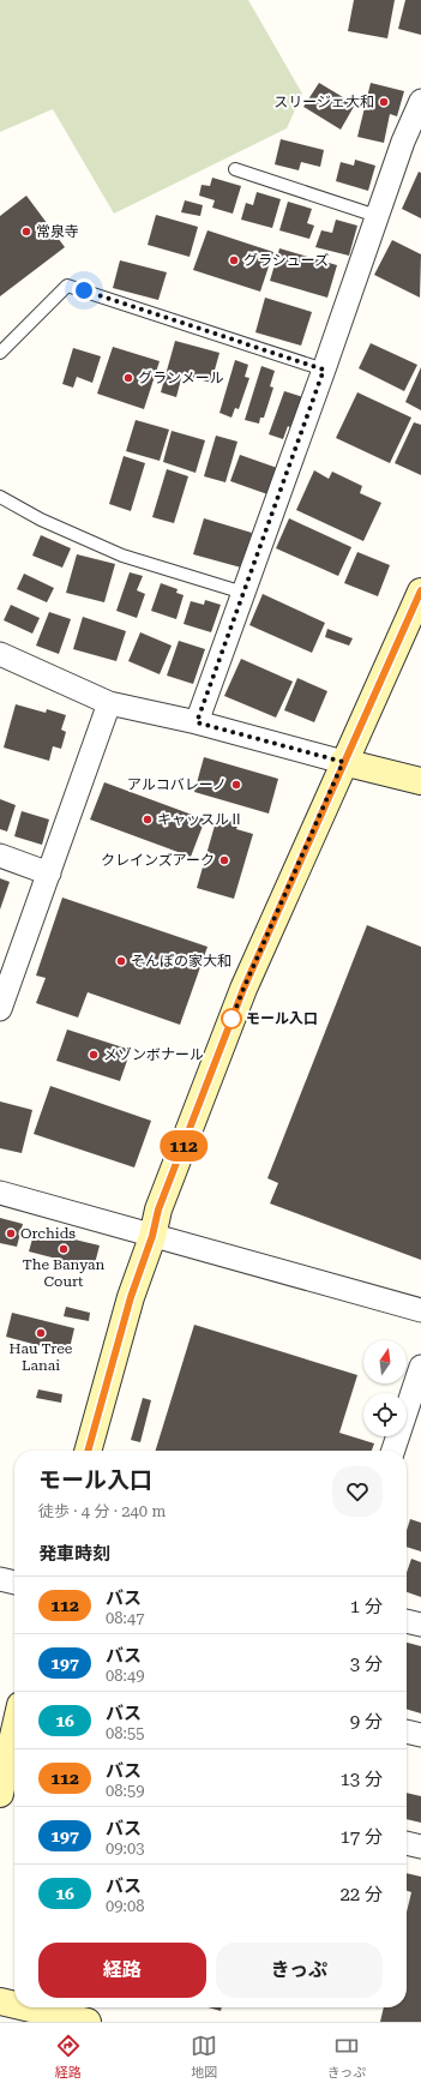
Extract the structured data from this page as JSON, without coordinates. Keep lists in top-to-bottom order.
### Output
{
  "places": [
    "スリージェ大和",
    "常泉寺",
    "グラシューズ",
    "グランメール",
    "アルコバレーノ",
    "キャッスルⅡ",
    "クレインズアーク",
    "そんぽの家大和",
    "モール入口",
    "メゾンボナール",
    "Orchids",
    "The Banyan Court",
    "Hau Tree Lanai"
  ],
  "lines": ["bus line 112"],
  "north": "top",
  "page": {
    "on_map": "112",
    "heading": [
      ["モール入口", "徒歩 · 4 分 · 240 m"],
      "発車時刻"
    ],
    "list": [
      {
        "mark": "112",
        "name": "バス",
        "note": "08:47",
        "value": "1 分"
      },
      {
        "mark": "197",
        "name": "バス",
        "note": "08:49",
        "value": "3 分"
      },
      {
        "mark": "16",
        "name": "バス",
        "note": "08:55",
        "value": "9 分"
      },
      {
        "mark": "112",
        "name": "バス",
        "note": "08:59",
        "value": "13 分"
      },
      {
        "mark": "197",
        "name": "バス",
        "note": "09:03",
        "value": "17 分"
      },
      {
        "mark": "16",
        "name": "バス",
        "note": "09:08",
        "value": "22 分"
      }
    ],
    "buttons": ["経路", "きっぷ"],
    "tabs": ["経路", "地図", "きっぷ"]
  }
}
